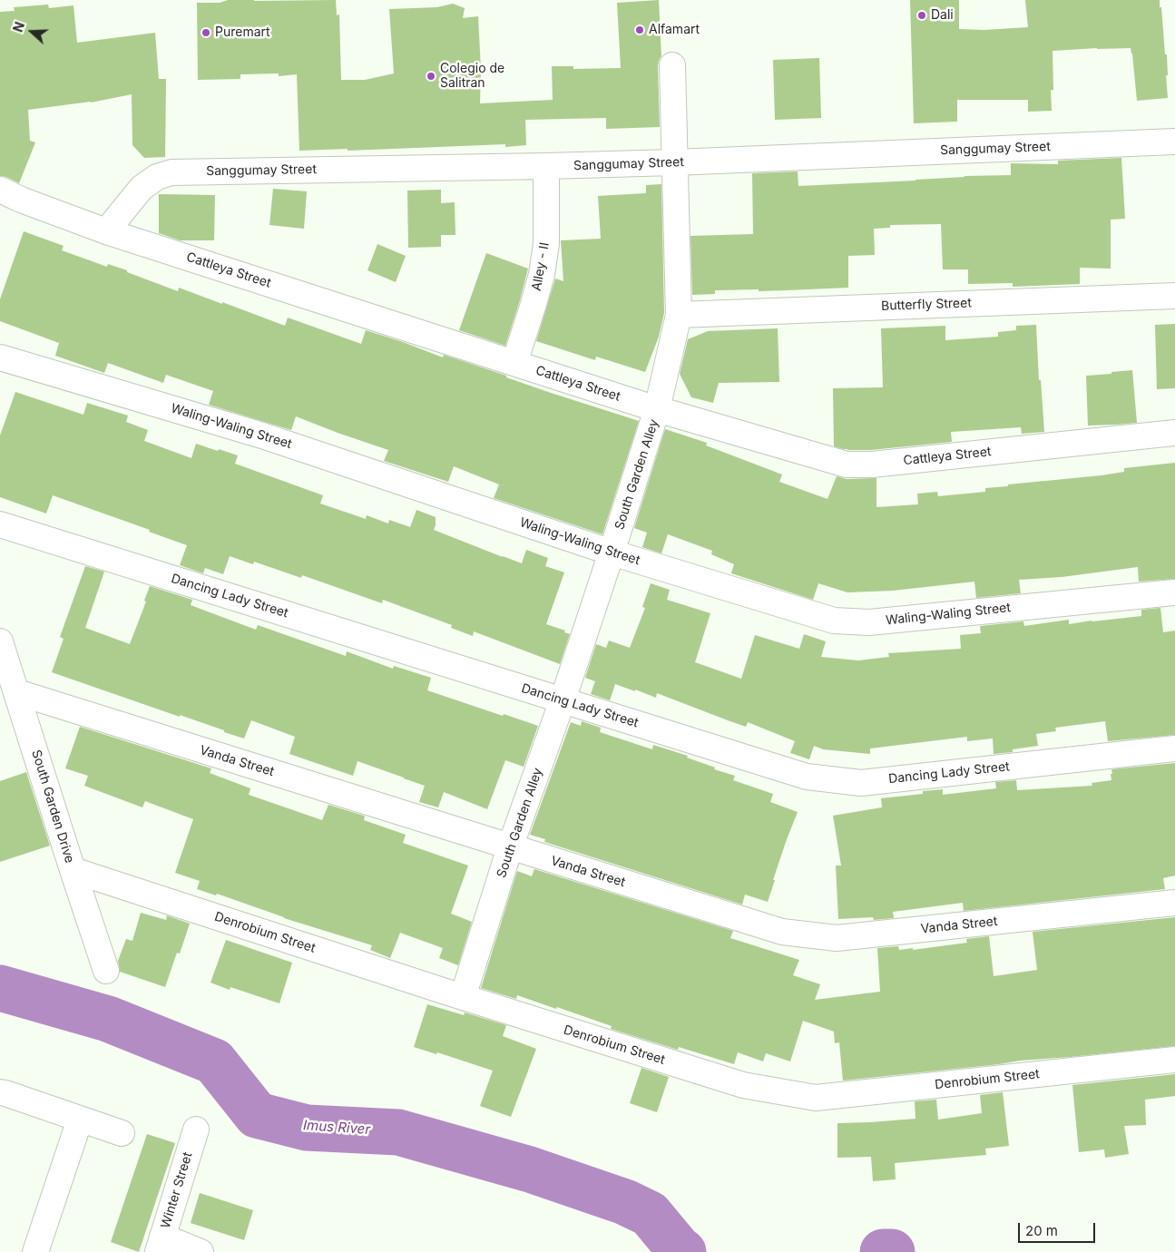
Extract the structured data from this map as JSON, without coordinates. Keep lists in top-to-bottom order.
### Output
{
  "streets": {
    "street": [
      "Sanggumay Street",
      "Alley - II",
      "Cattleya Street",
      "Butterfly Street",
      "Waling-Waling Street",
      "South Garden Alley",
      "Dancing Lady Street",
      "Vanda Street",
      "South Garden Drive",
      "Denrobium Street",
      "Winter Street"
    ]
  },
  "crossings": [
    ["Sanggumay Street", "Alley - II"],
    ["Sanggumay Street", "Cattleya Street"],
    ["Sanggumay Street", "South Garden Alley"],
    ["Alley - II", "Cattleya Street"],
    ["Cattleya Street", "South Garden Alley"],
    ["Butterfly Street", "South Garden Alley"],
    ["Waling-Waling Street", "South Garden Alley"],
    ["South Garden Alley", "Dancing Lady Street"],
    ["South Garden Alley", "Vanda Street"],
    ["South Garden Alley", "Denrobium Street"],
    ["Vanda Street", "South Garden Drive"],
    ["South Garden Drive", "Denrobium Street"]
  ],
  "water": ["Imus River"],
  "places": [
    "Dali",
    "Alfamart",
    "Puremart",
    "Colegio de Salitran"
  ],
  "scale_bar": "20 m",
  "north": "left"
}
